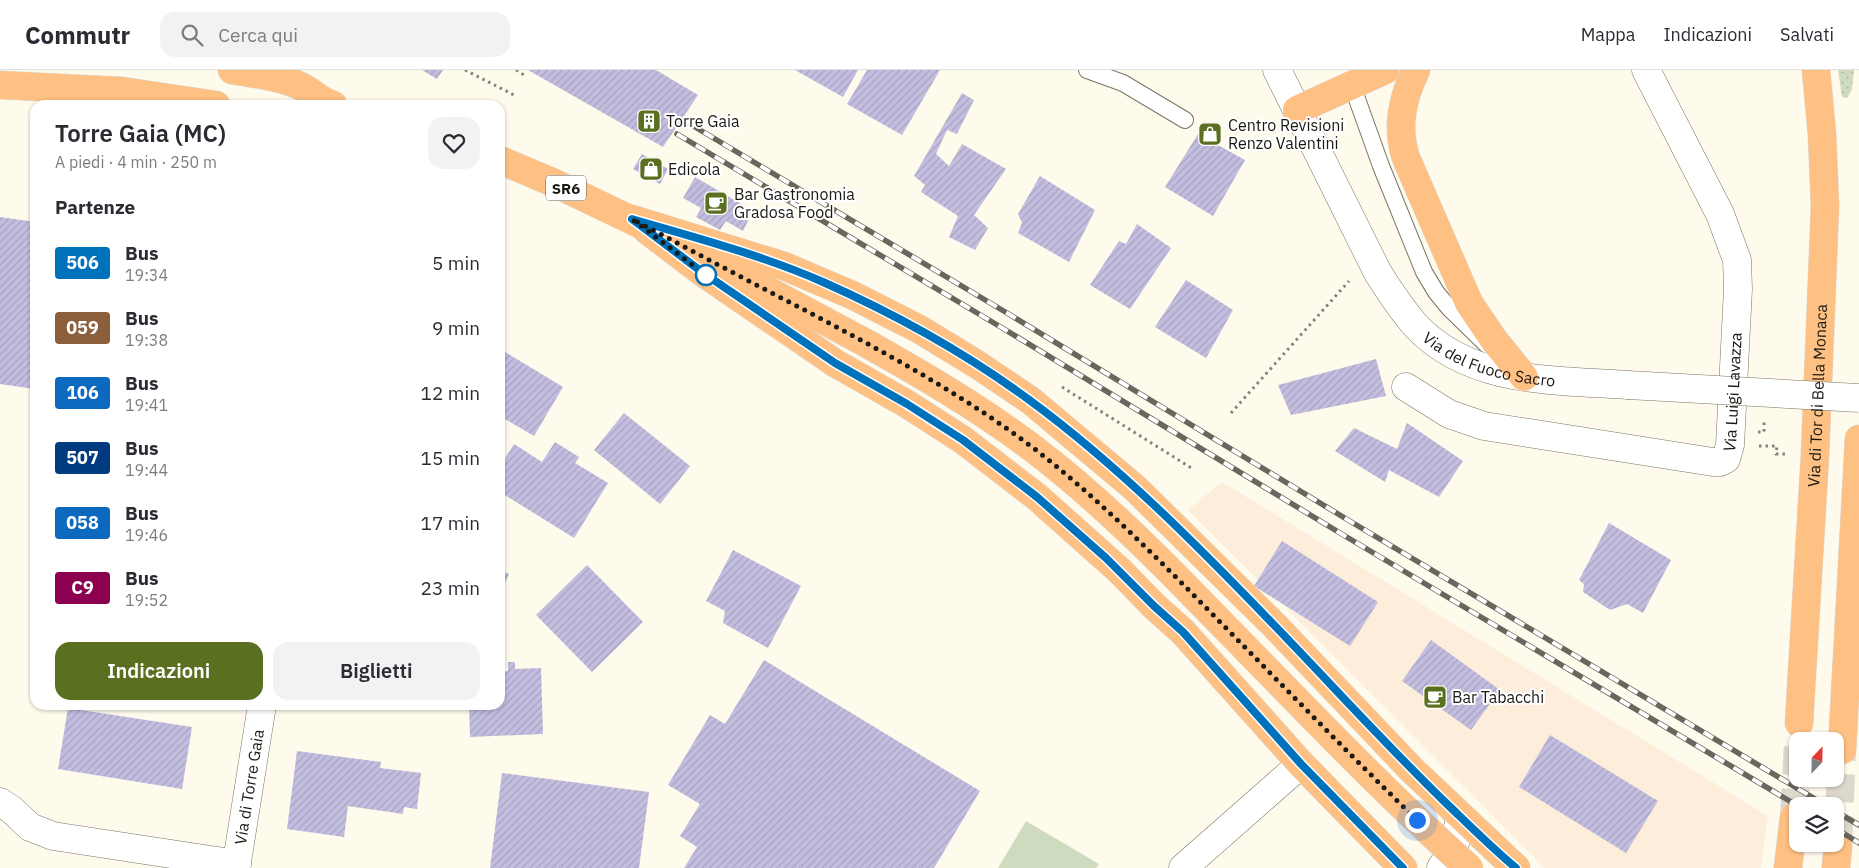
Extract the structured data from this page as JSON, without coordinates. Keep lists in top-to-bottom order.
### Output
{
  "streets": {
    "main road": ["SR6", "Via di Tor di Bella Monaca"],
    "street": ["Via del Fuoco Sacro", "Via Luigi Lavazza", "Via di Torre Gaia"]
  },
  "places": {
    "building": ["Torre Gaia"],
    "shop": ["Centro Revisioni Renzo Valentini", "Edicola"],
    "cafe": ["Bar Gastronomia Gradosa Food", "Bar Tabacchi"]
  },
  "lines": ["bus line 506"],
  "north": "top",
  "page": {
    "header": "Commutr",
    "search": "Cerca qui",
    "nav": ["Mappa", "Indicazioni", "Salvati"],
    "heading": [
      ["Torre Gaia (MC)", "A piedi · 4 min · 250 m"],
      "Partenze"
    ],
    "list": [
      {
        "mark": "506",
        "name": "Bus",
        "note": "19:34",
        "value": "5 min"
      },
      {
        "mark": "059",
        "name": "Bus",
        "note": "19:38",
        "value": "9 min"
      },
      {
        "mark": "106",
        "name": "Bus",
        "note": "19:41",
        "value": "12 min"
      },
      {
        "mark": "507",
        "name": "Bus",
        "note": "19:44",
        "value": "15 min"
      },
      {
        "mark": "058",
        "name": "Bus",
        "note": "19:46",
        "value": "17 min"
      },
      {
        "mark": "C9",
        "name": "Bus",
        "note": "19:52",
        "value": "23 min"
      }
    ],
    "buttons": ["Indicazioni", "Biglietti"]
  }
}
